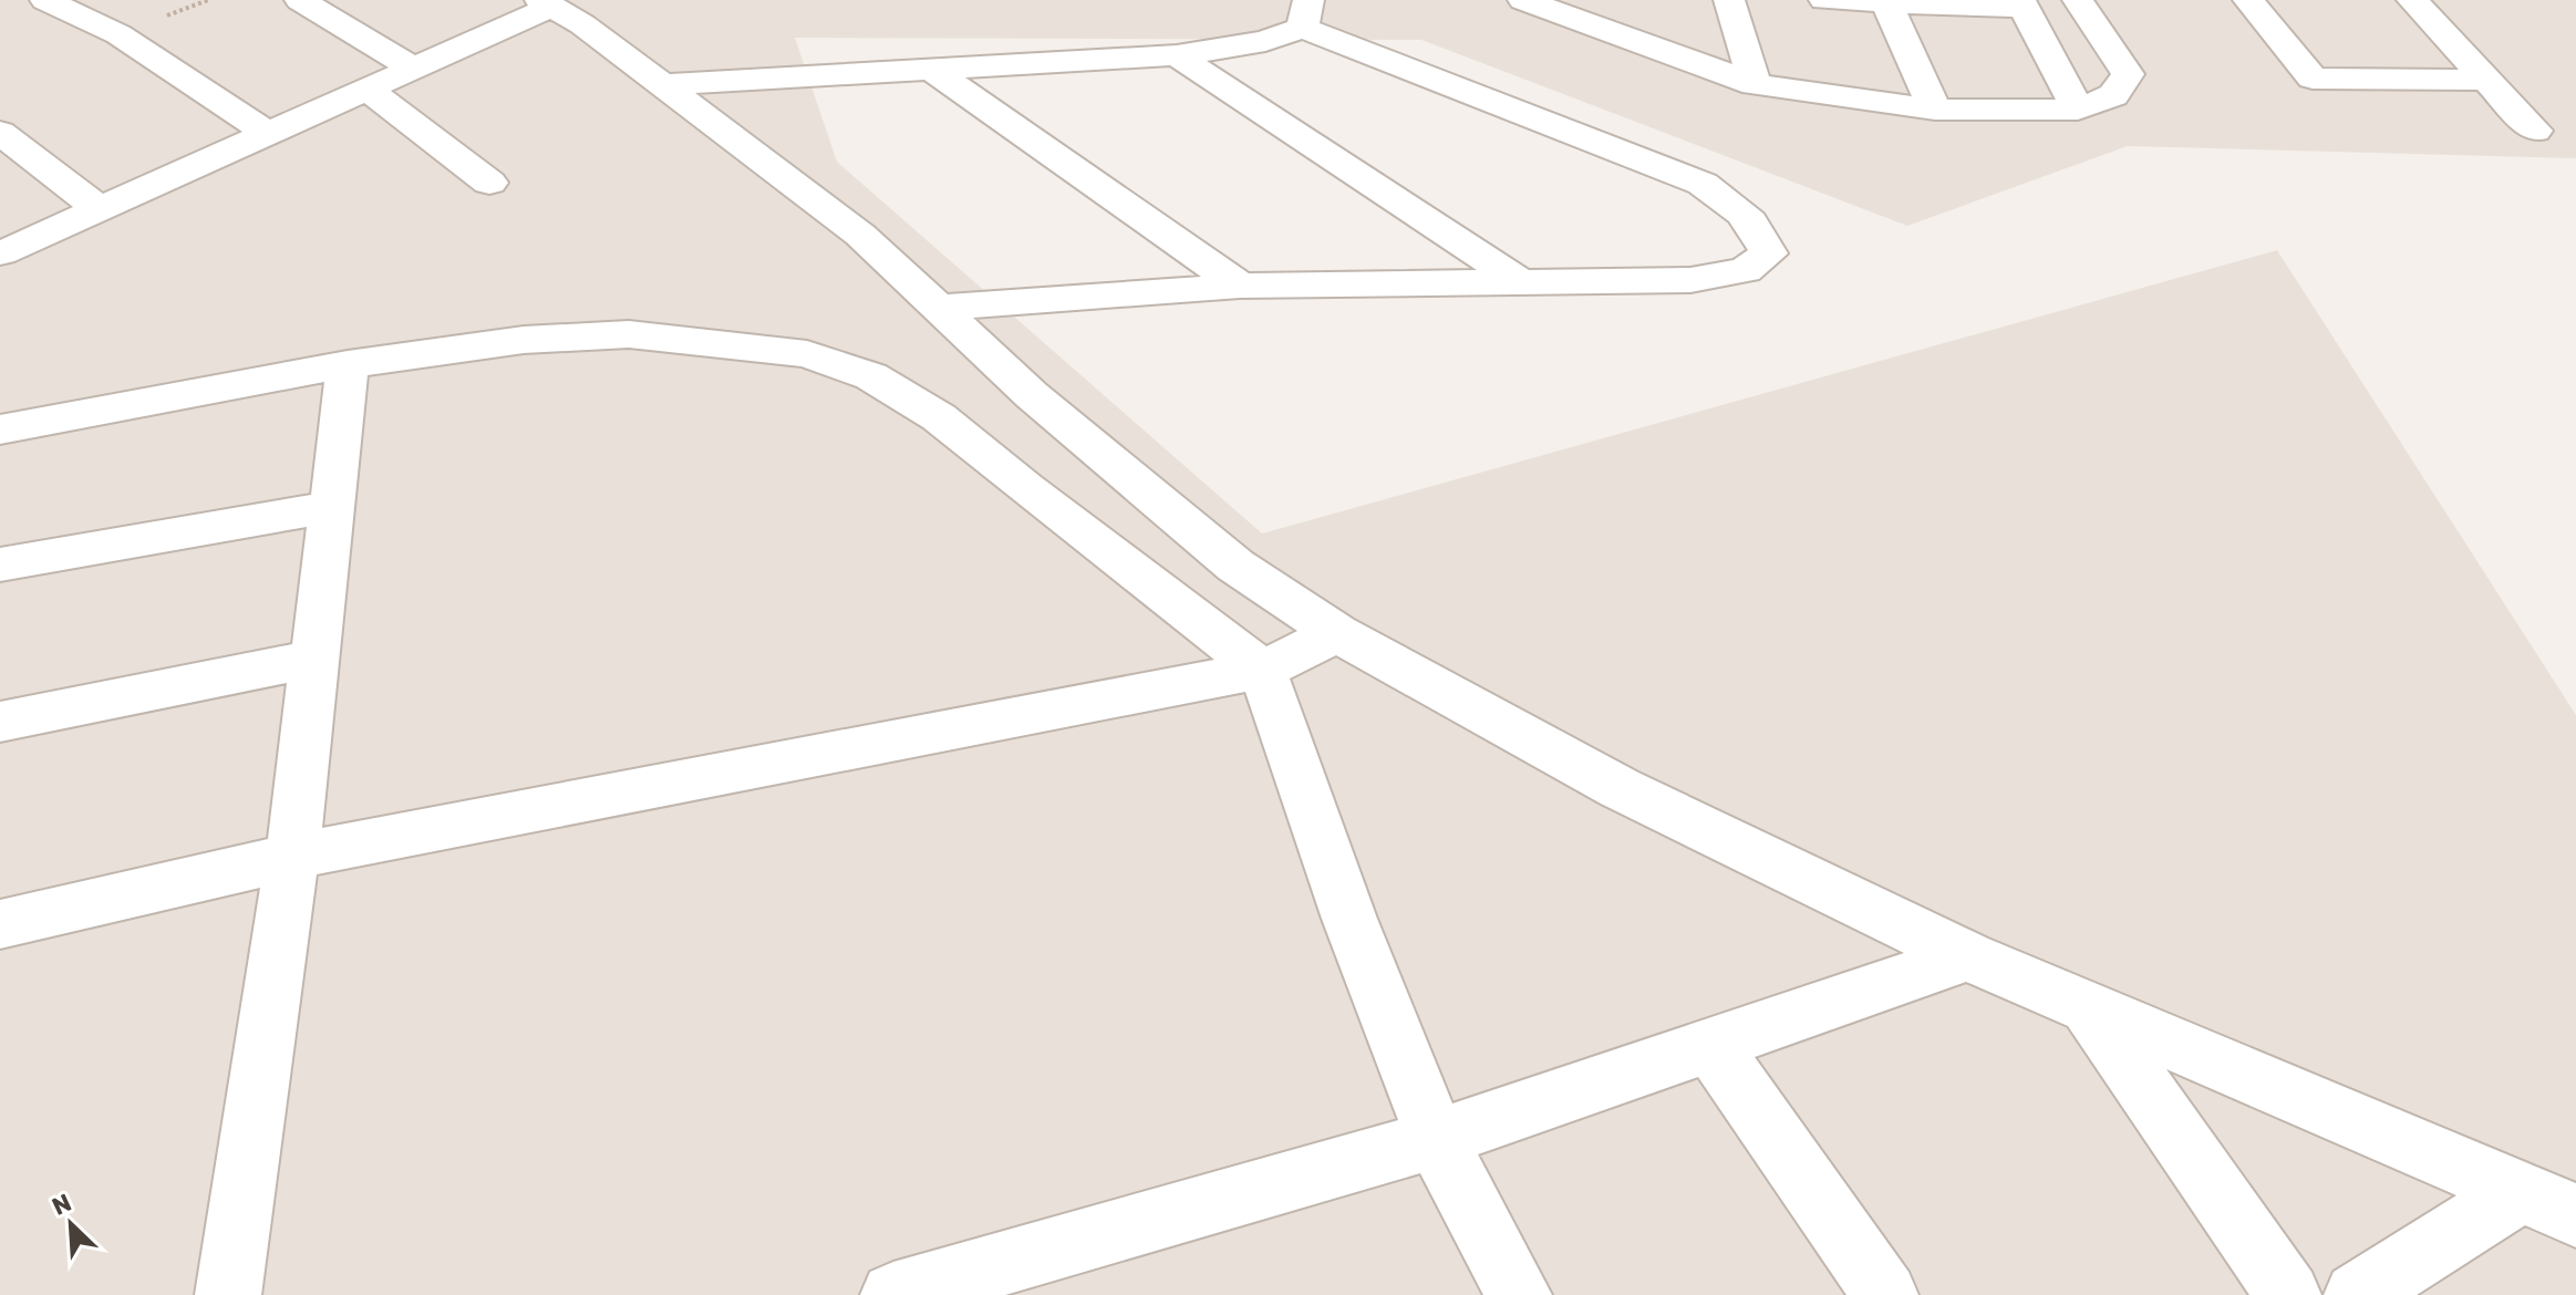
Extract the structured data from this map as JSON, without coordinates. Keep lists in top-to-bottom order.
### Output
{
  "north": "top left"
}
